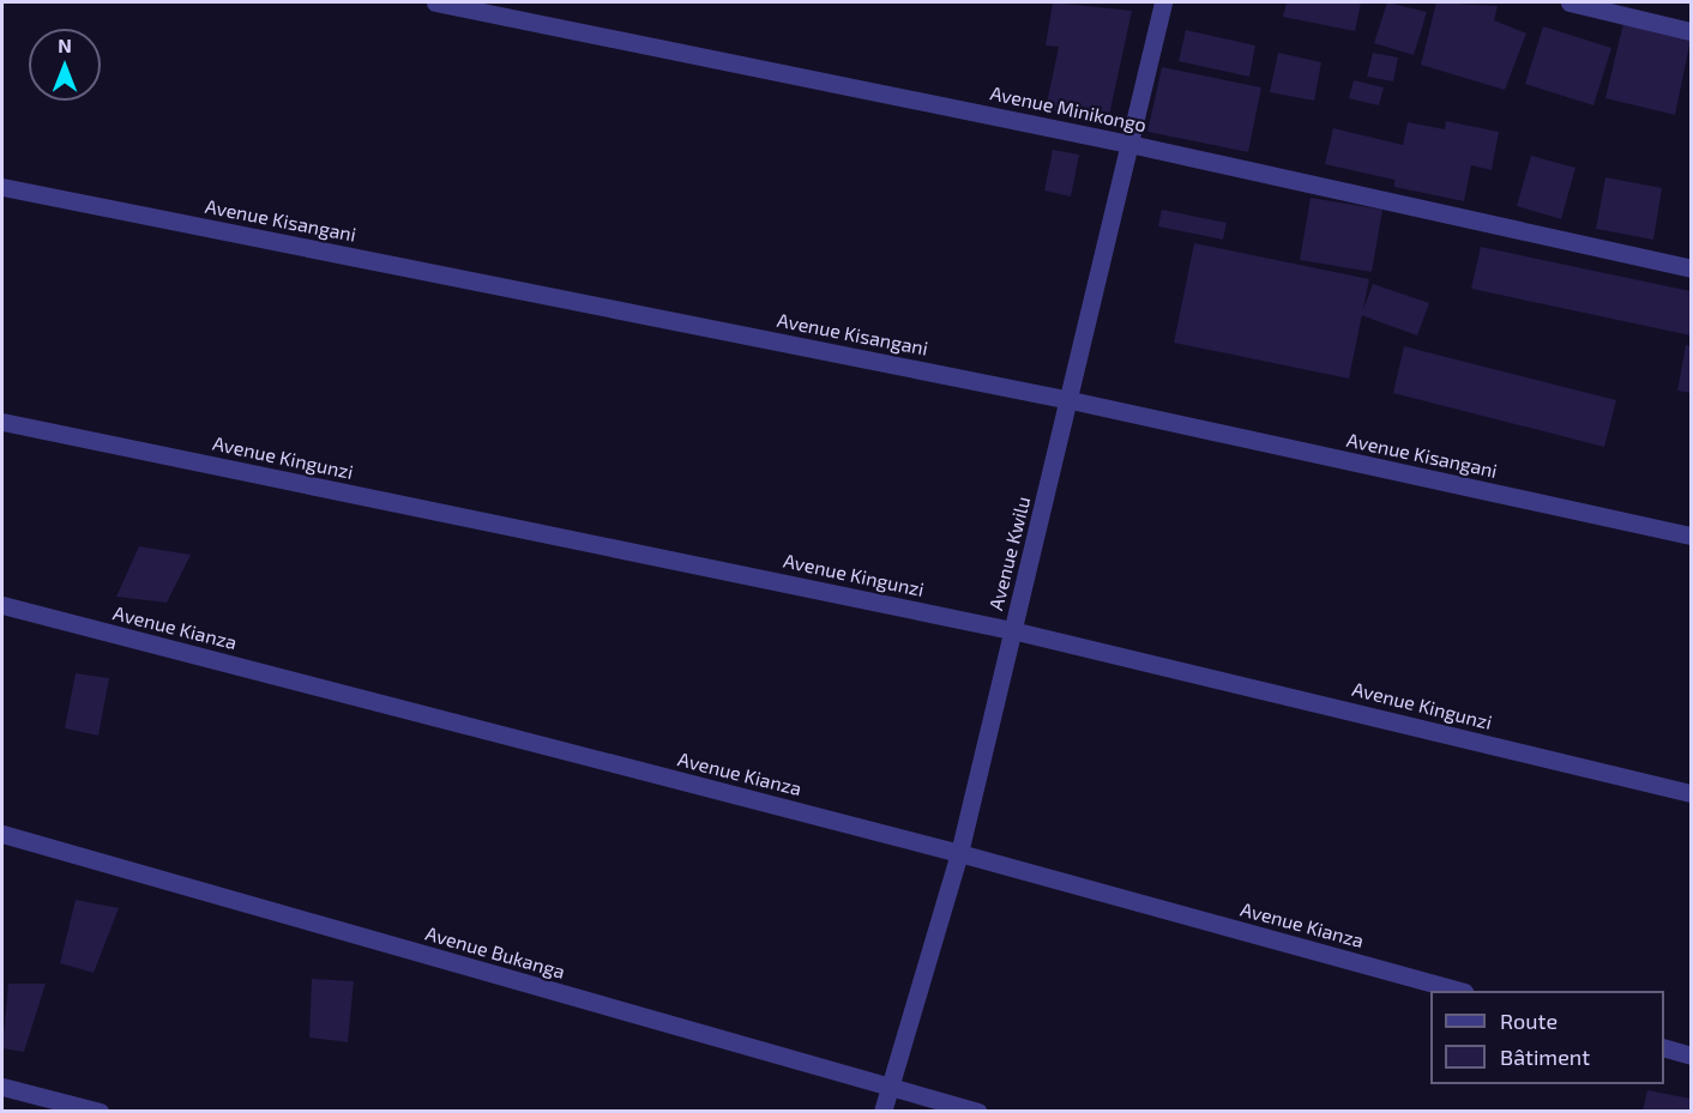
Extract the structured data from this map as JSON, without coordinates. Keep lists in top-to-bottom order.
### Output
{
  "streets": {
    "street": [
      "Avenue Minikongo",
      "Avenue Kisangani",
      "Avenue Kingunzi",
      "Avenue Kwilu",
      "Avenue Kianza",
      "Avenue Bukanga"
    ]
  },
  "crossings": [
    ["Avenue Minikongo", "Avenue Kwilu"],
    ["Avenue Kisangani", "Avenue Kwilu"],
    ["Avenue Kingunzi", "Avenue Kwilu"],
    ["Avenue Kwilu", "Avenue Kianza"],
    ["Avenue Kwilu", "Avenue Bukanga"]
  ],
  "legend": ["Route", "Bâtiment"],
  "north": "top"
}
